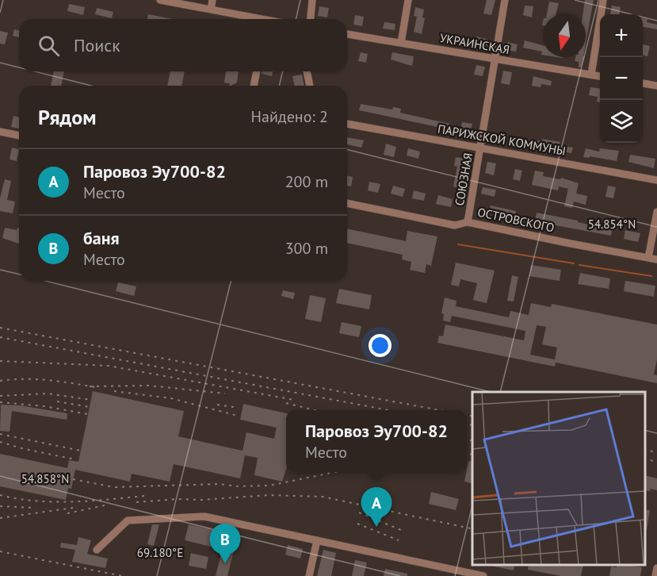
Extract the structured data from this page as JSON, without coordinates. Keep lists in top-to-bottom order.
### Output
{
  "streets": {
    "street": [
      "УКРАИНСКАЯ",
      "ПАРИЖСКОЙ КОММУНЫ",
      "СОЮЗНАЯ",
      "ОСТРОВСКОГО"
    ]
  },
  "crossings": [
    ["УКРАИНСКАЯ", "СОЮЗНАЯ"],
    ["ПАРИЖСКОЙ КОММУНЫ", "СОЮЗНАЯ"],
    ["СОЮЗНАЯ", "ОСТРОВСКОГО"]
  ],
  "north": "bottom",
  "page": {
    "map_buttons": ["+", "−"],
    "search": "Поиск",
    "heading": ["Рядом", "Найдено: 2"],
    "list": [
      {
        "mark": "A",
        "name": "Паровоз Эу700-82",
        "note": "Место",
        "value": "200 m"
      },
      {
        "mark": "B",
        "name": "баня",
        "note": "Место",
        "value": "300 m"
      }
    ],
    "popup": ["Паровоз Эу700-82", "Место"],
    "pins": ["A", "B"]
  },
  "coordinates": ["54.854°N", "54.858°N", "69.180°E"]
}
